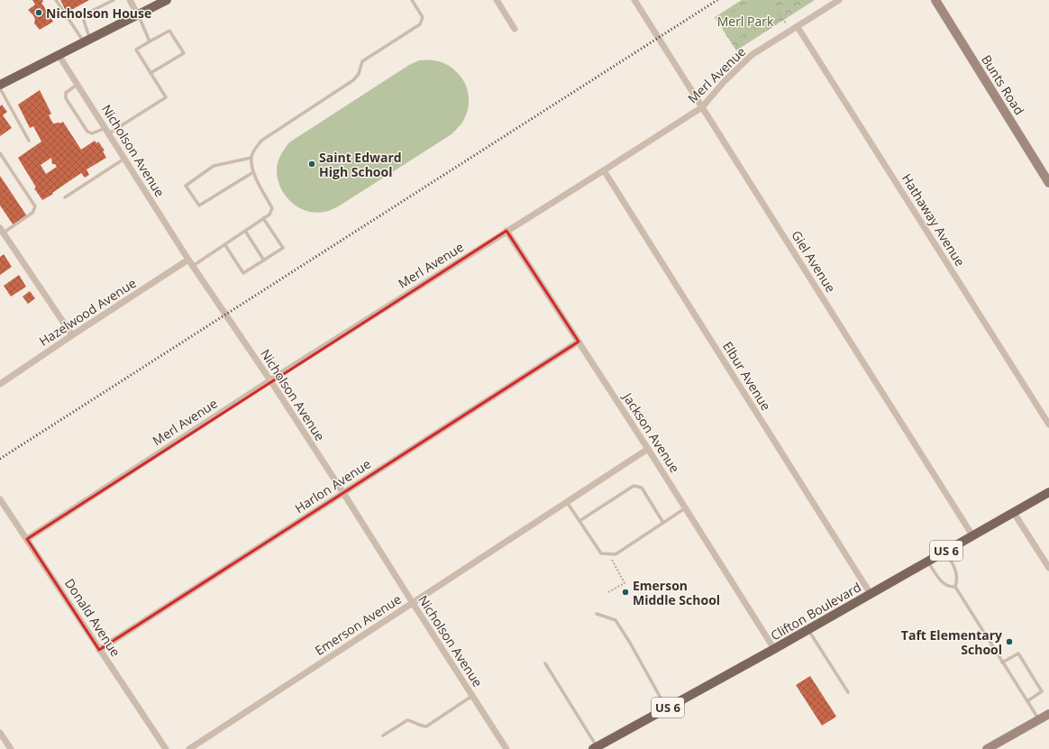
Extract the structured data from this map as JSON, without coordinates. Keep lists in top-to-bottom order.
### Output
{
  "streets": {
    "main road": ["US 6", "Clifton Boulevard"],
    "street": [
      "Merl Avenue",
      "Bunts Road",
      "Nicholson Avenue",
      "Hathaway Avenue",
      "Giel Avenue",
      "Hazelwood Avenue",
      "Elbur Avenue",
      "Jackson Avenue",
      "Harlon Avenue",
      "Donald Avenue",
      "Emerson Avenue"
    ]
  },
  "crossings": [
    ["Merl Avenue", "Nicholson Avenue"],
    ["Merl Avenue", "Hathaway Avenue"],
    ["Merl Avenue", "Giel Avenue"],
    ["Merl Avenue", "Elbur Avenue"],
    ["Merl Avenue", "Jackson Avenue"],
    ["Merl Avenue", "Donald Avenue"],
    ["Nicholson Avenue", "Hazelwood Avenue"],
    ["Nicholson Avenue", "Harlon Avenue"],
    ["Nicholson Avenue", "Emerson Avenue"],
    ["Giel Avenue", "Clifton Boulevard"],
    ["Elbur Avenue", "Clifton Boulevard"],
    ["Jackson Avenue", "Harlon Avenue"],
    ["Jackson Avenue", "Clifton Boulevard"],
    ["Jackson Avenue", "Emerson Avenue"],
    ["Harlon Avenue", "Donald Avenue"]
  ],
  "parks": ["Merl Park"],
  "places": [
    "Nicholson House",
    "Saint Edward High School",
    "Emerson Middle School",
    "Taft Elementary School"
  ]
}
